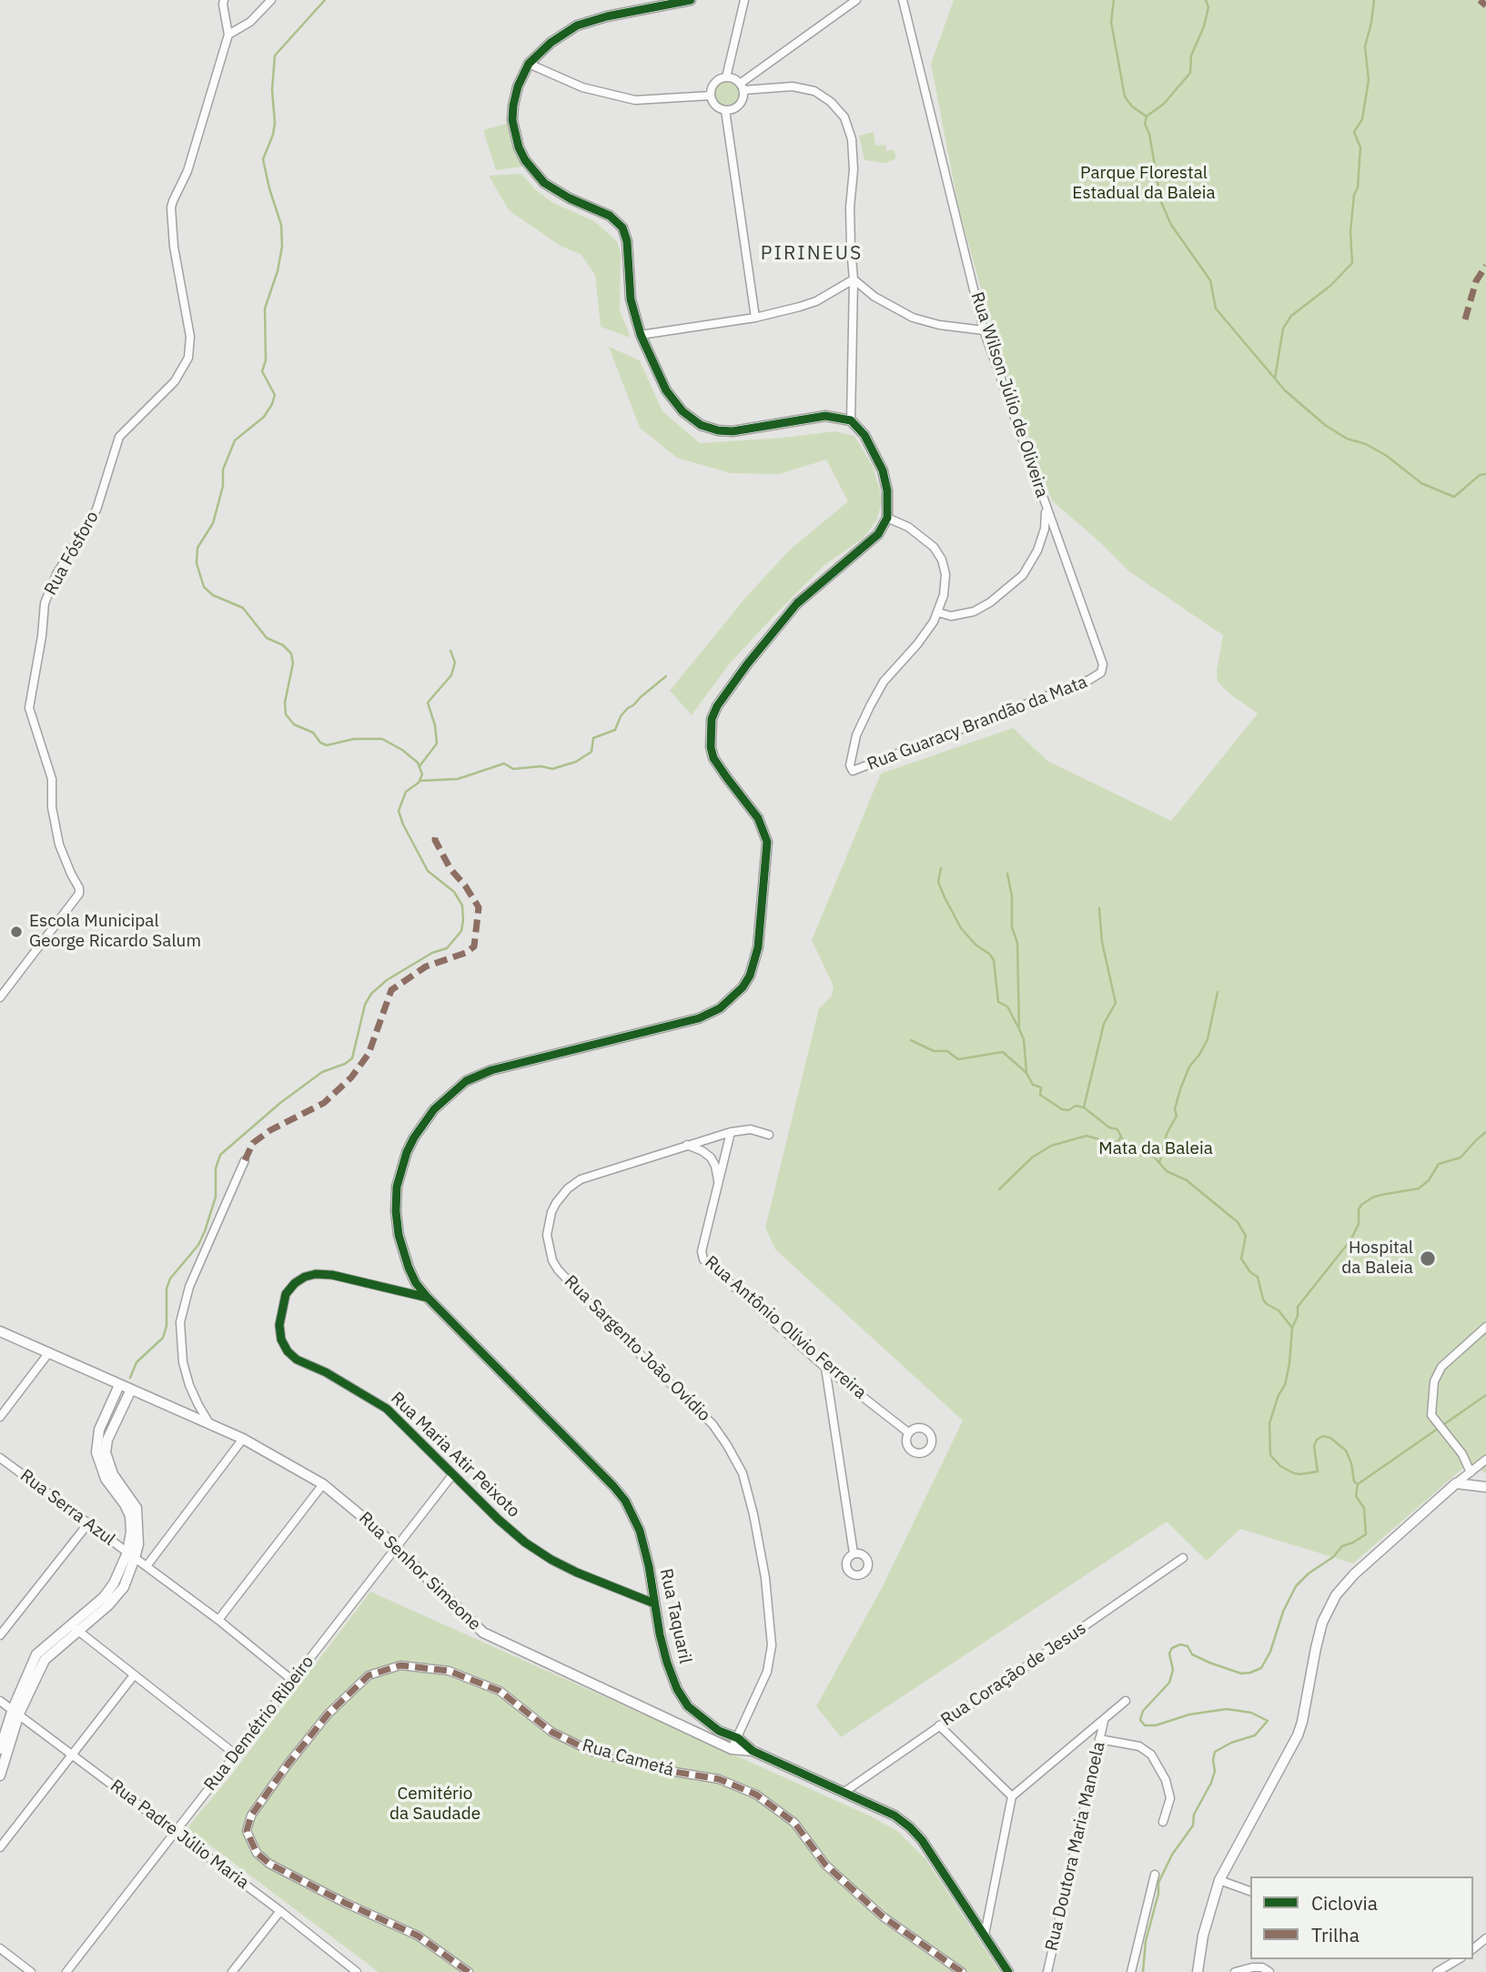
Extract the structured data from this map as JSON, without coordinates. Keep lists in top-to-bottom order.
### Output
{
  "streets": {
    "street": [
      "Rua Wilson Júlio de Oliveira",
      "Rua Fósforo",
      "Rua Guaracy Brandão da Mata",
      "Rua Antônio Olívio Ferreira",
      "Rua Sargento João Ovídio",
      "Rua Maria Atir Peixoto",
      "Rua Serra Azul",
      "Rua Senhor Simeone",
      "Rua Taquaril",
      "Rua Coração de Jesus",
      "Rua Demétrio Ribeiro",
      "Rua Cametá",
      "Rua Padre Júlio Maria",
      "Rua Doutora Maria Manoela"
    ]
  },
  "crossings": [
    ["Rua Wilson Júlio de Oliveira", "Rua Guaracy Brandão da Mata"],
    ["Rua Antônio Olívio Ferreira", "Rua Sargento João Ovídio"],
    ["Rua Sargento João Ovídio", "Rua Senhor Simeone"],
    ["Rua Sargento João Ovídio", "Rua Taquaril"],
    ["Rua Maria Atir Peixoto", "Rua Taquaril"],
    ["Rua Maria Atir Peixoto", "Rua Demétrio Ribeiro"],
    ["Rua Serra Azul", "Rua Demétrio Ribeiro"],
    ["Rua Senhor Simeone", "Rua Taquaril"],
    ["Rua Senhor Simeone", "Rua Demétrio Ribeiro"],
    ["Rua Taquaril", "Rua Coração de Jesus"],
    ["Rua Demétrio Ribeiro", "Rua Padre Júlio Maria"]
  ],
  "districts": ["PIRINEUS"],
  "parks": ["Parque Florestal Estadual da Baleia", "Mata da Baleia", "Cemitério da Saudade"],
  "places": ["Escola Municipal George Ricardo Salum", "Hospital da Baleia"],
  "legend": ["Ciclovia", "Trilha"]
}
